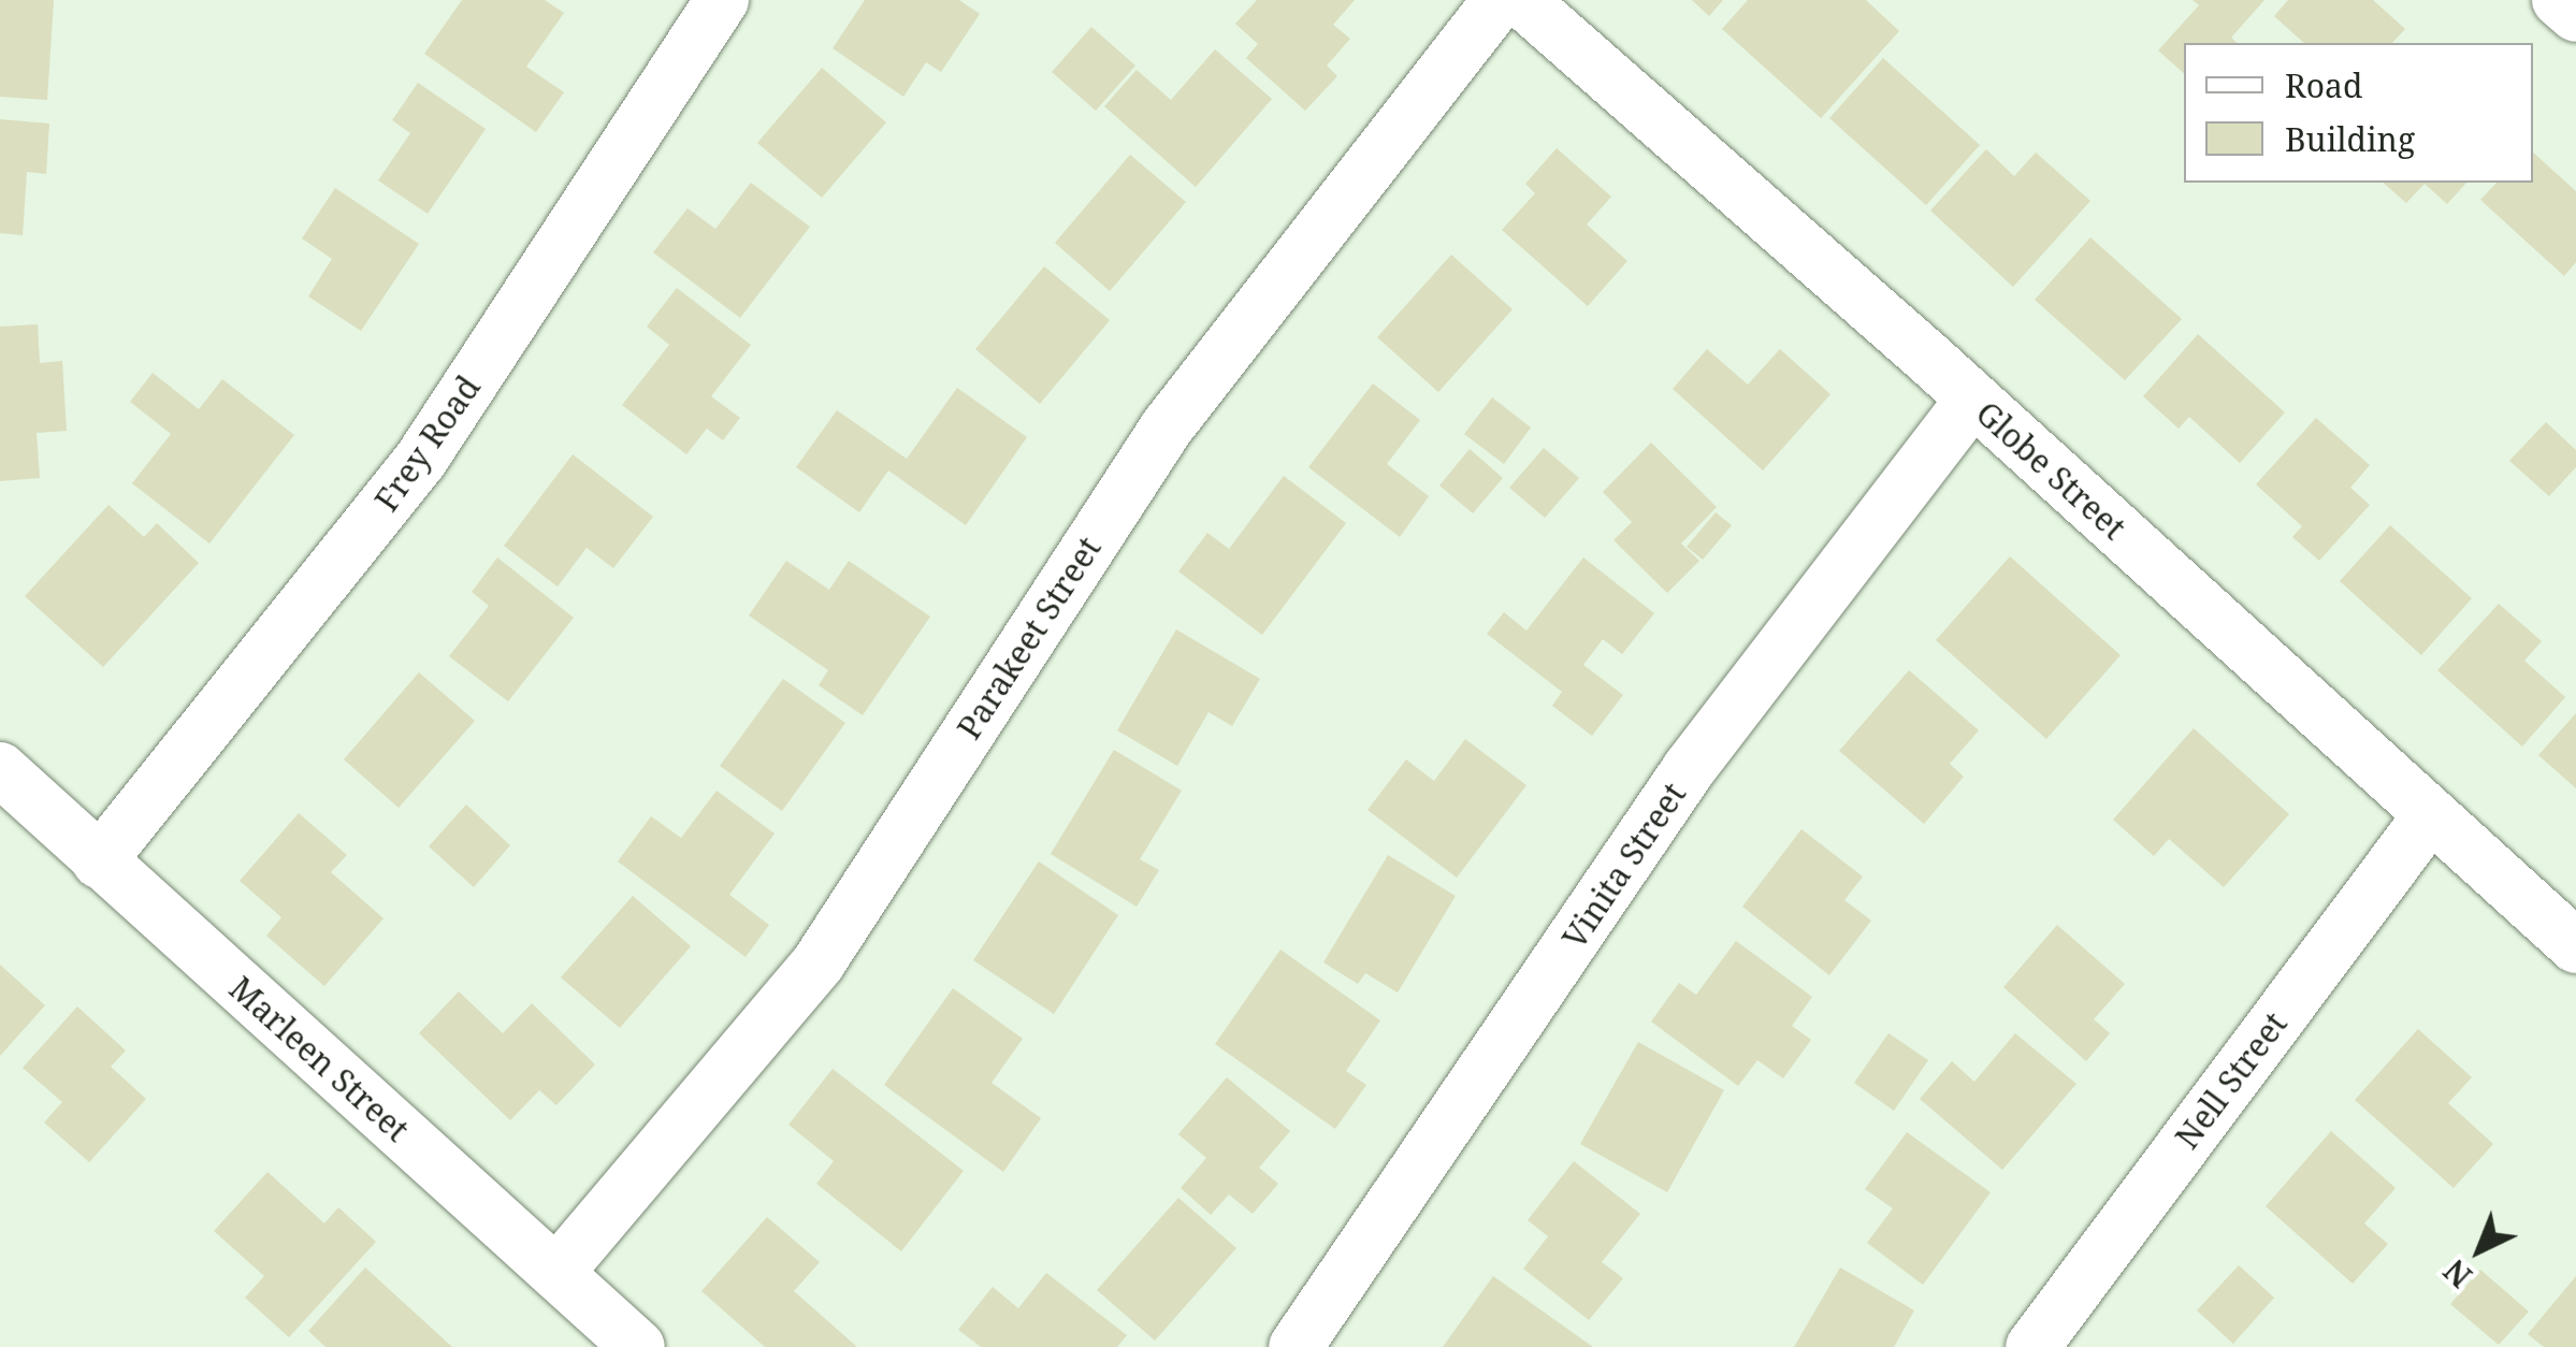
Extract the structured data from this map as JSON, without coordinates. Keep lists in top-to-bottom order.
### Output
{
  "streets": {
    "street": [
      "Frey Road",
      "Globe Street",
      "Parakeet Street",
      "Vinita Street",
      "Marleen Street",
      "Nell Street"
    ]
  },
  "crossings": [
    ["Frey Road", "Marleen Street"],
    ["Globe Street", "Vinita Street"],
    ["Globe Street", "Nell Street"],
    ["Parakeet Street", "Marleen Street"]
  ],
  "legend": ["Road", "Building"],
  "north": "bottom left"
}
